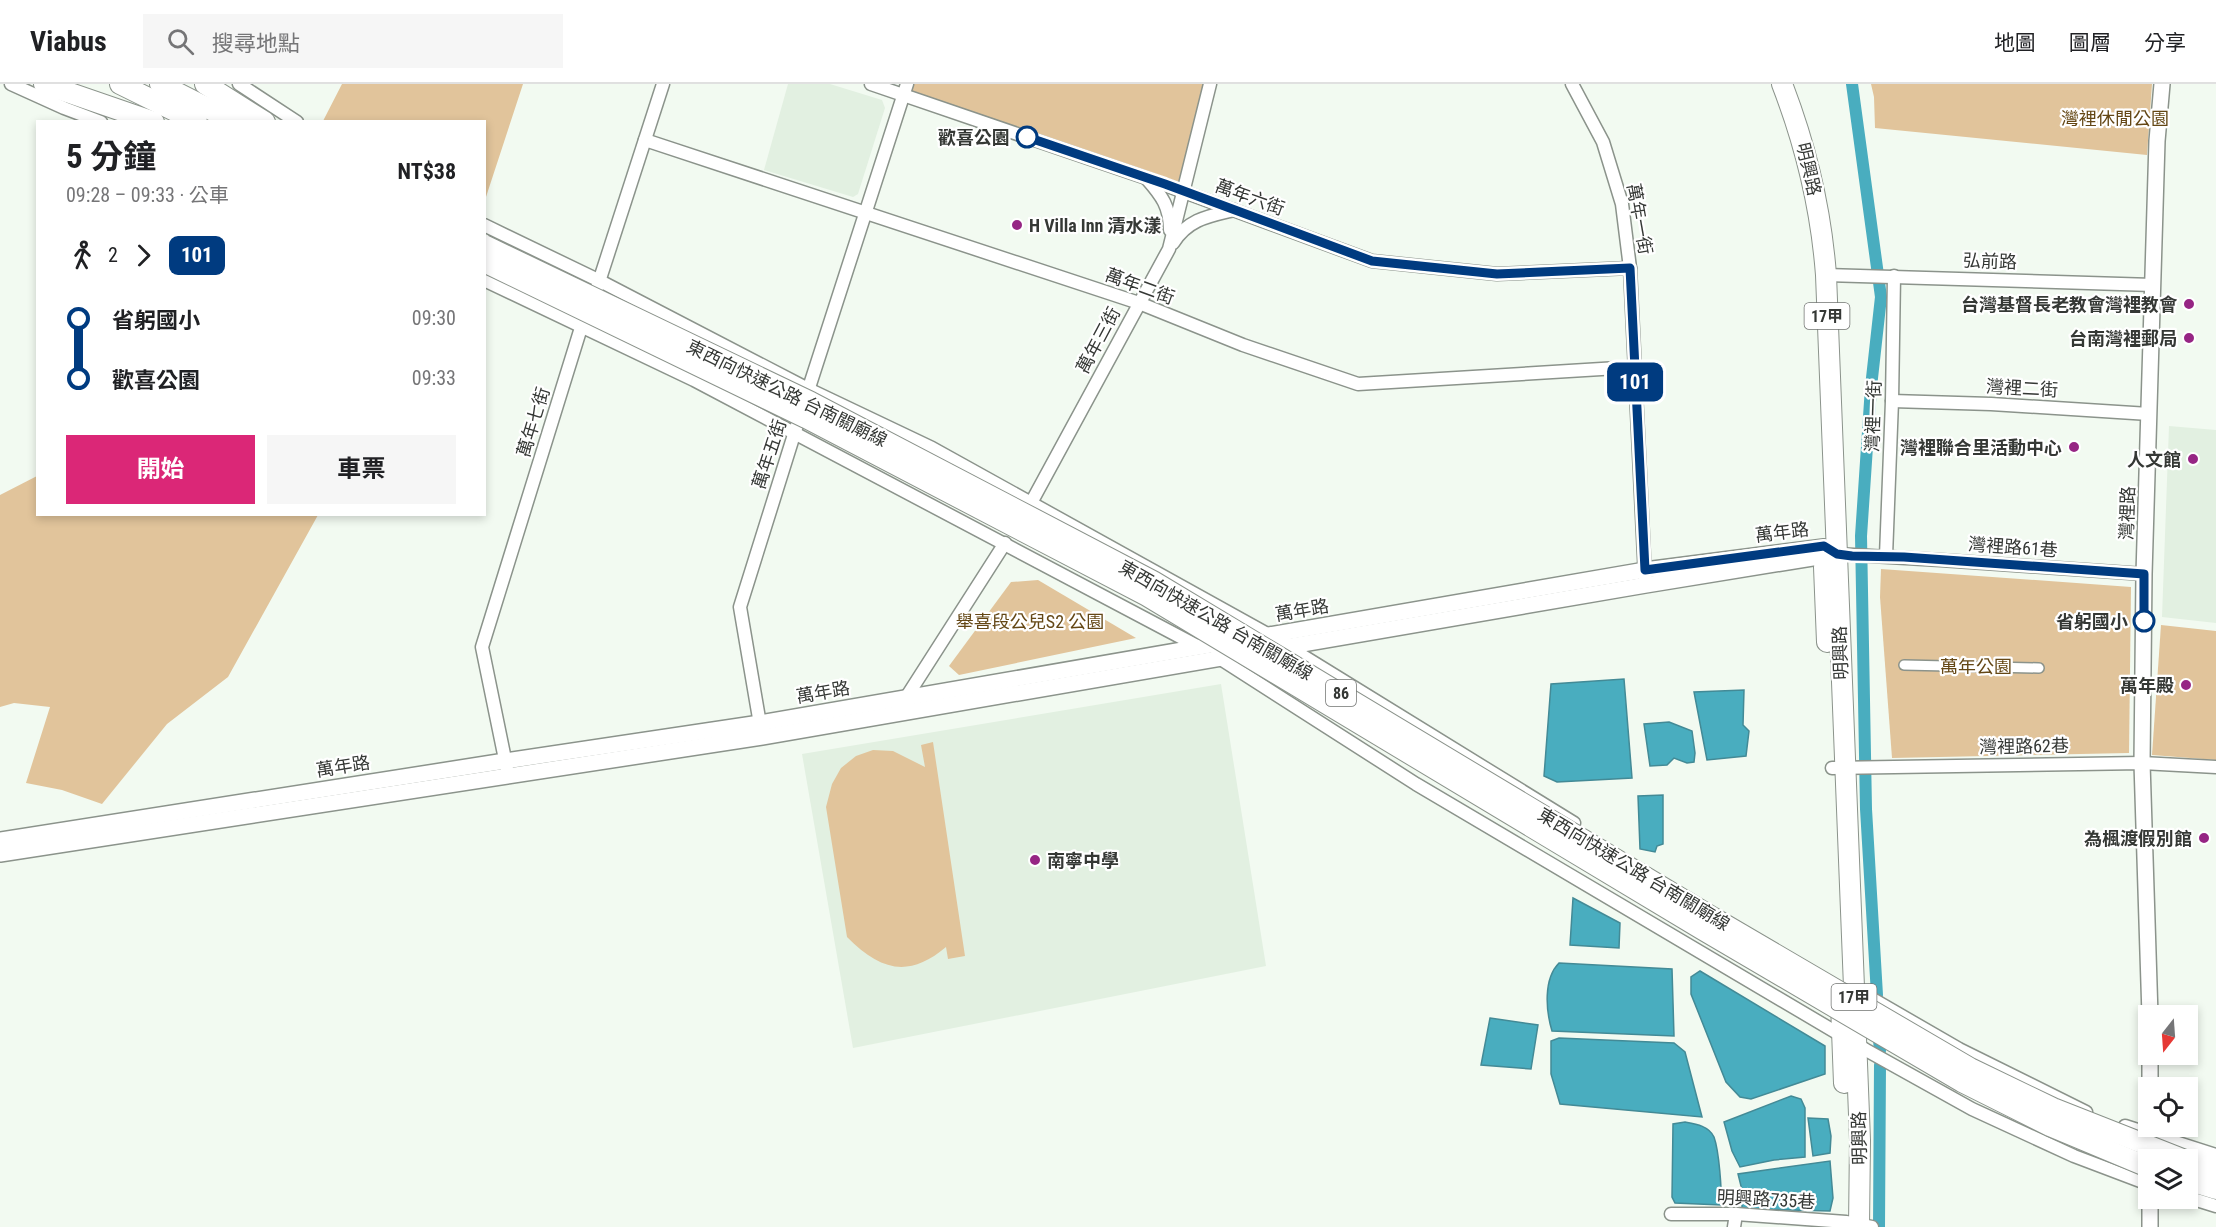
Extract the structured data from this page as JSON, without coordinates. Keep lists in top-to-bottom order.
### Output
{
  "streets": {
    "main road": [
      "明興路",
      "17甲",
      "東西向快速公路 台南關廟線",
      "86"
    ],
    "street": [
      "萬年六街",
      "萬年一街",
      "弘前路",
      "萬年二街",
      "萬年三街",
      "灣裡二街",
      "灣裡一街",
      "萬年七街",
      "萬年五街",
      "灣裡路",
      "萬年路",
      "灣裡路61巷",
      "灣裡路62巷",
      "明興路735巷"
    ]
  },
  "crossings": [
    ["明興路", "弘前路"],
    ["明興路", "萬年路"],
    ["明興路", "灣裡路61巷"],
    ["明興路", "灣裡路62巷"],
    ["明興路", "明興路735巷"],
    ["萬年六街", "萬年一街"],
    ["萬年六街", "萬年三街"],
    ["萬年六街", "萬年五街"],
    ["萬年一街", "萬年二街"],
    ["萬年一街", "萬年路"],
    ["弘前路", "灣裡一街"],
    ["弘前路", "灣裡路"],
    ["萬年二街", "萬年三街"],
    ["萬年二街", "萬年七街"],
    ["萬年二街", "萬年五街"],
    ["灣裡二街", "灣裡一街"],
    ["灣裡二街", "灣裡路"],
    ["灣裡一街", "灣裡路61巷"],
    ["萬年七街", "萬年路"],
    ["萬年五街", "萬年路"],
    ["灣裡路", "灣裡路61巷"],
    ["灣裡路", "灣裡路62巷"],
    ["萬年路", "灣裡路61巷"]
  ],
  "parks": ["灣裡休閒公園", "舉喜段公兒S2 公園", "萬年公園"],
  "places": [
    "歡喜公園",
    "H Villa Inn 清水漾",
    "台灣基督長老教會灣裡教會",
    "台南灣裡郵局",
    "灣裡聯合里活動中心",
    "人文館",
    "省躬國小",
    "萬年殿",
    "為楓渡假別館",
    "南寧中學"
  ],
  "lines": ["bus line 101"],
  "north": "bottom",
  "page": {
    "header": "Viabus",
    "search": "搜尋地點",
    "nav": ["地圖", "圖層", "分享"],
    "on_map": "101",
    "heading": ["5 分鐘", "09:28 – 09:33 · 公車", "NT$38"],
    "legs": ["2", "101"],
    "list": [
      {
        "name": "省躬國小",
        "value": "09:30"
      },
      {
        "name": "歡喜公園",
        "value": "09:33"
      }
    ],
    "buttons": ["開始", "車票"]
  }
}
